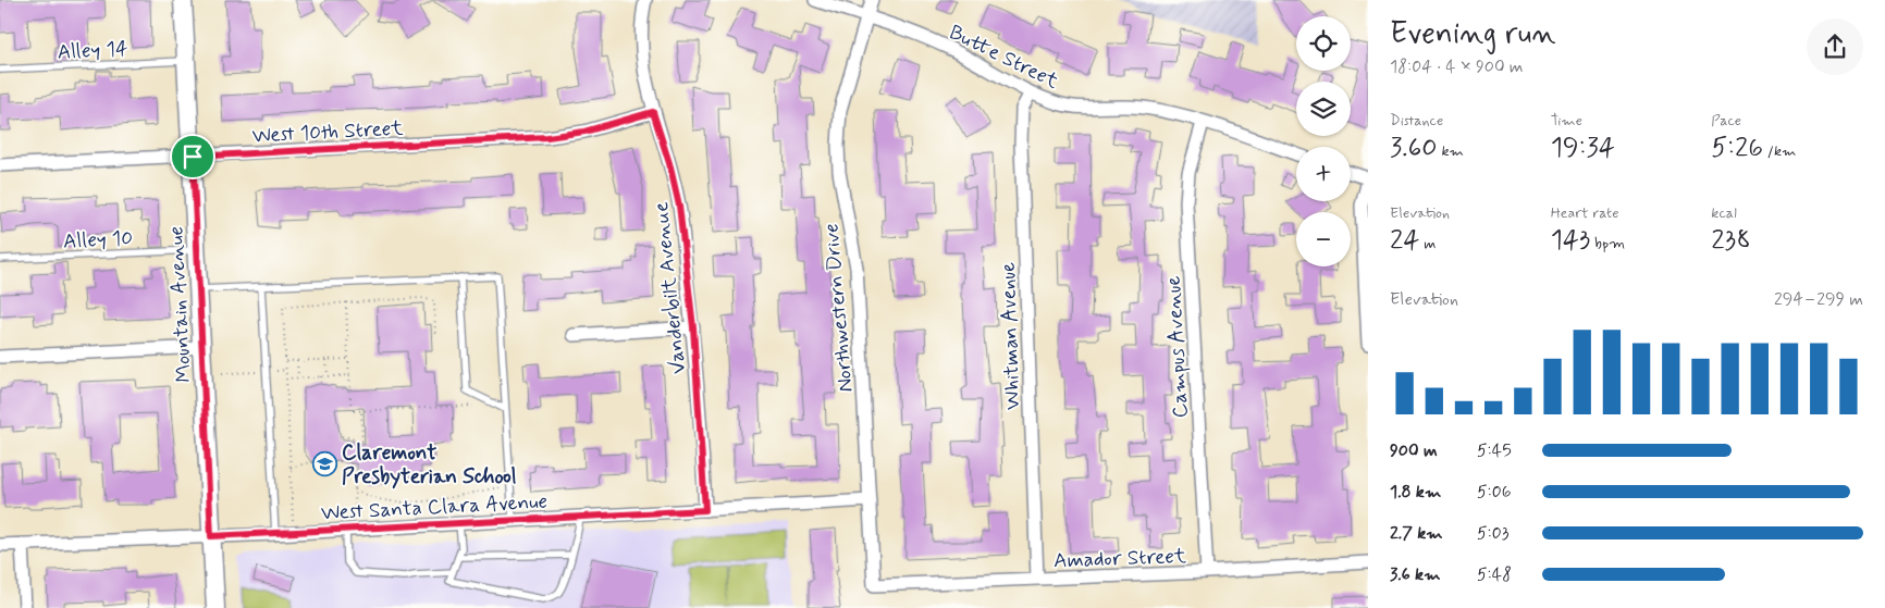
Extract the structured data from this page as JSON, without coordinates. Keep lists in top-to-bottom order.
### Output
{
  "streets": {
    "main road": ["Mountain Avenue"],
    "street": [
      "Butte Street",
      "West 10th Street",
      "Vanderbilt Avenue",
      "Northwestern Drive",
      "Whitman Avenue",
      "Campus Avenue",
      "West Santa Clara Avenue",
      "Amador Street"
    ],
    "lane": ["Alley 14", "Alley 10"]
  },
  "crossings": [
    ["Alley 14", "Mountain Avenue"],
    ["Butte Street", "Northwestern Drive"],
    ["Butte Street", "Whitman Avenue"],
    ["Butte Street", "Campus Avenue"],
    ["West 10th Street", "Vanderbilt Avenue"],
    ["West 10th Street", "Mountain Avenue"],
    ["Alley 10", "Mountain Avenue"],
    ["Vanderbilt Avenue", "West Santa Clara Avenue"],
    ["Mountain Avenue", "West Santa Clara Avenue"],
    ["Northwestern Drive", "West Santa Clara Avenue"],
    ["Northwestern Drive", "Amador Street"],
    ["Whitman Avenue", "Amador Street"],
    ["Campus Avenue", "Amador Street"]
  ],
  "places": {
    "school or university": ["Claremont Presbyterian School"]
  },
  "page": {
    "heading": ["Evening run", "18:04 · 4 × 900 m"],
    "map_buttons": ["+", "−"],
    "stats": [
      ["Distance", "3.60 km"],
      ["Time", "19:34"],
      ["Pace", "5:26 /km"],
      ["Elevation", "24 m"],
      ["Heart rate", "143 bpm"],
      ["kcal", "238"]
    ],
    "chart": ["Elevation", "294–299 m"],
    "list": [
      {
        "name": "900 m",
        "note": "5:45"
      },
      {
        "name": "1.8 km",
        "note": "5:06"
      },
      {
        "name": "2.7 km",
        "note": "5:03"
      },
      {
        "name": "3.6 km",
        "note": "5:48"
      }
    ]
  }
}
